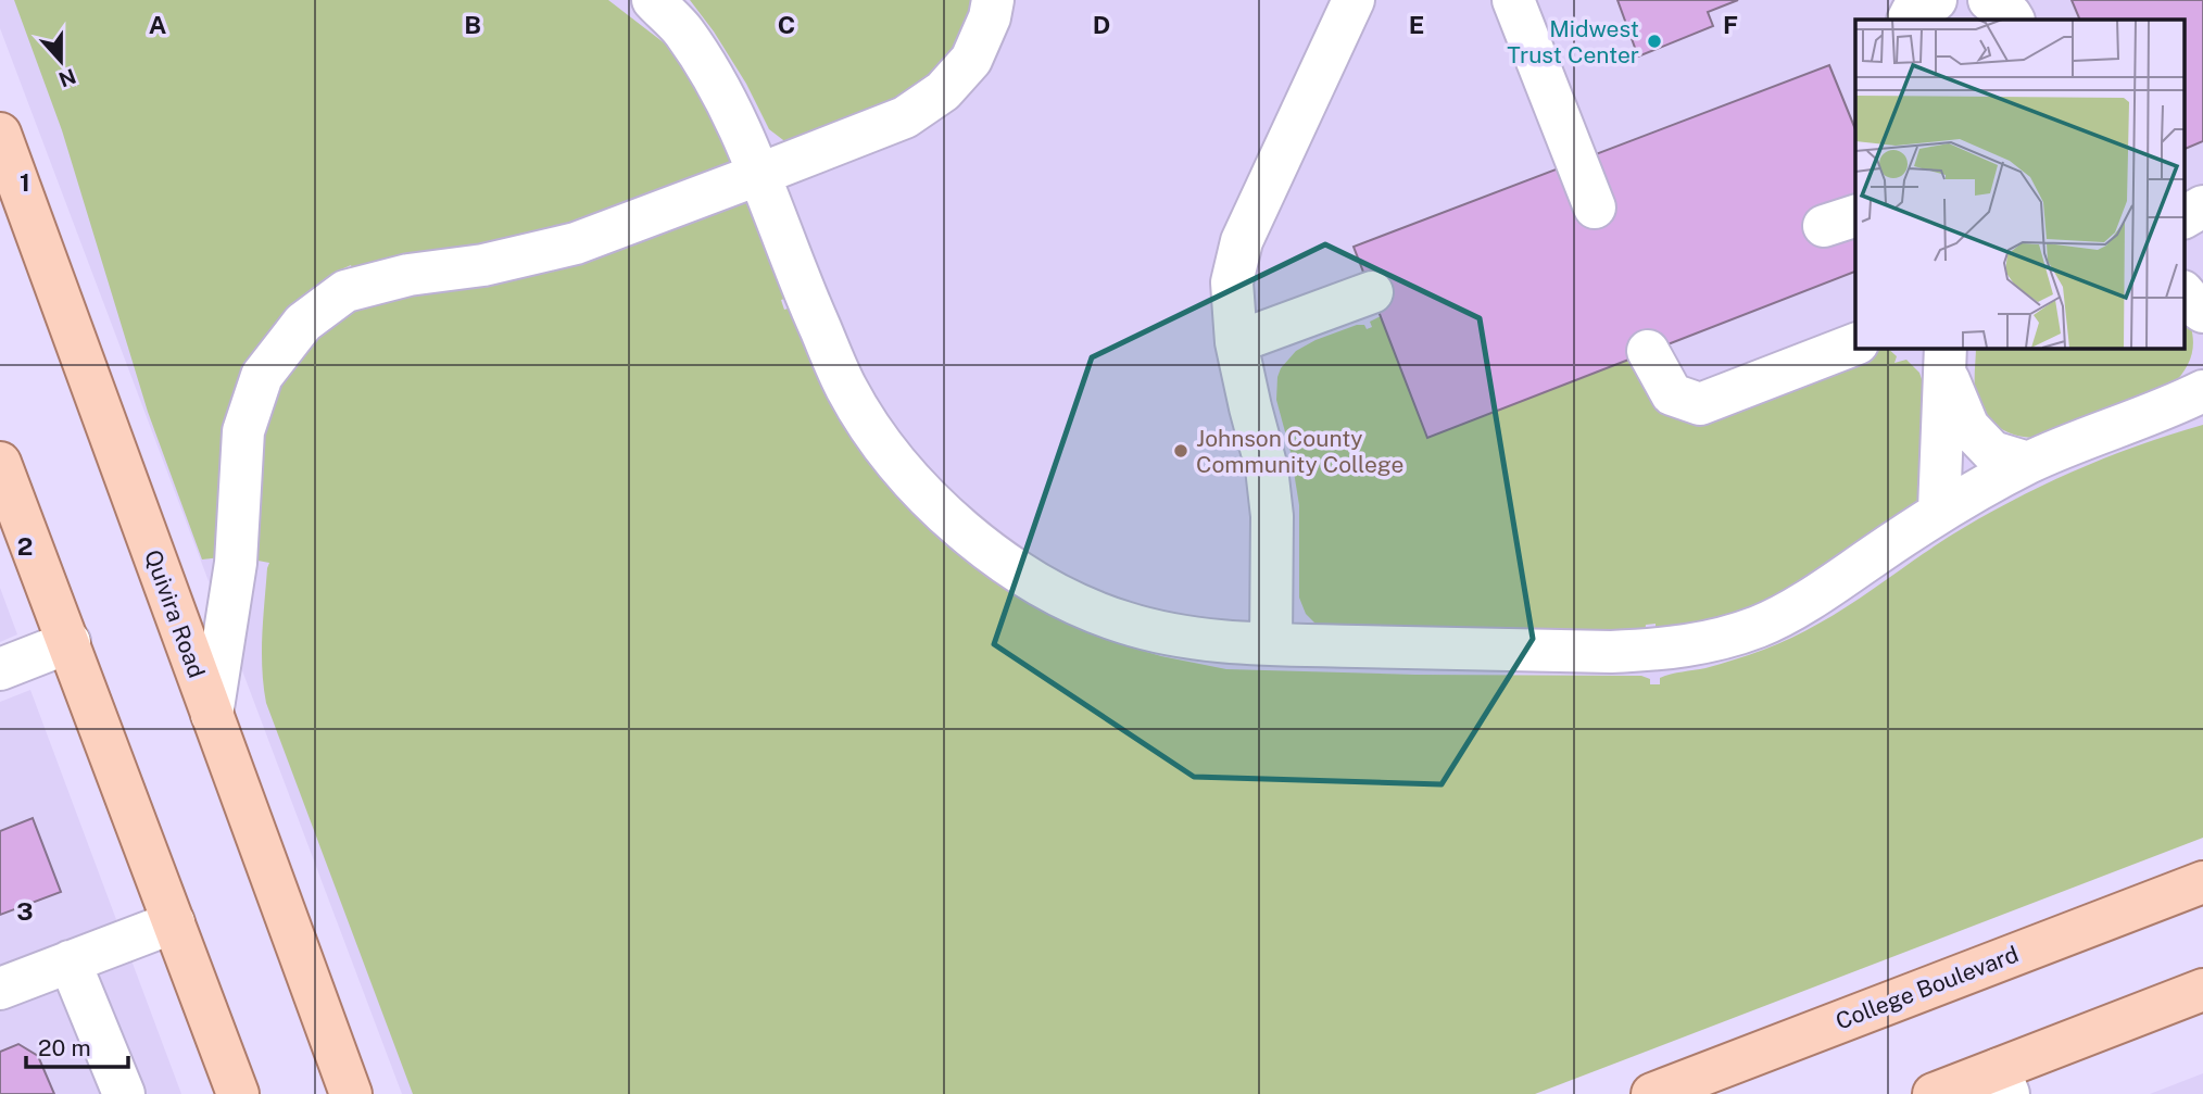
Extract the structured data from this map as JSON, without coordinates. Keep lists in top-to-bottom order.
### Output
{
  "streets": {
    "main road": ["Quivira Road", "College Boulevard"]
  },
  "places": ["Midwest Trust Center", "Johnson County Community College"],
  "scale_bar": "20 m",
  "north": "bottom",
  "grid": {
    "columns": [
      "A",
      "B",
      "C",
      "D",
      "E",
      "F"
    ],
    "rows": ["1", "2", "3"]
  }
}
